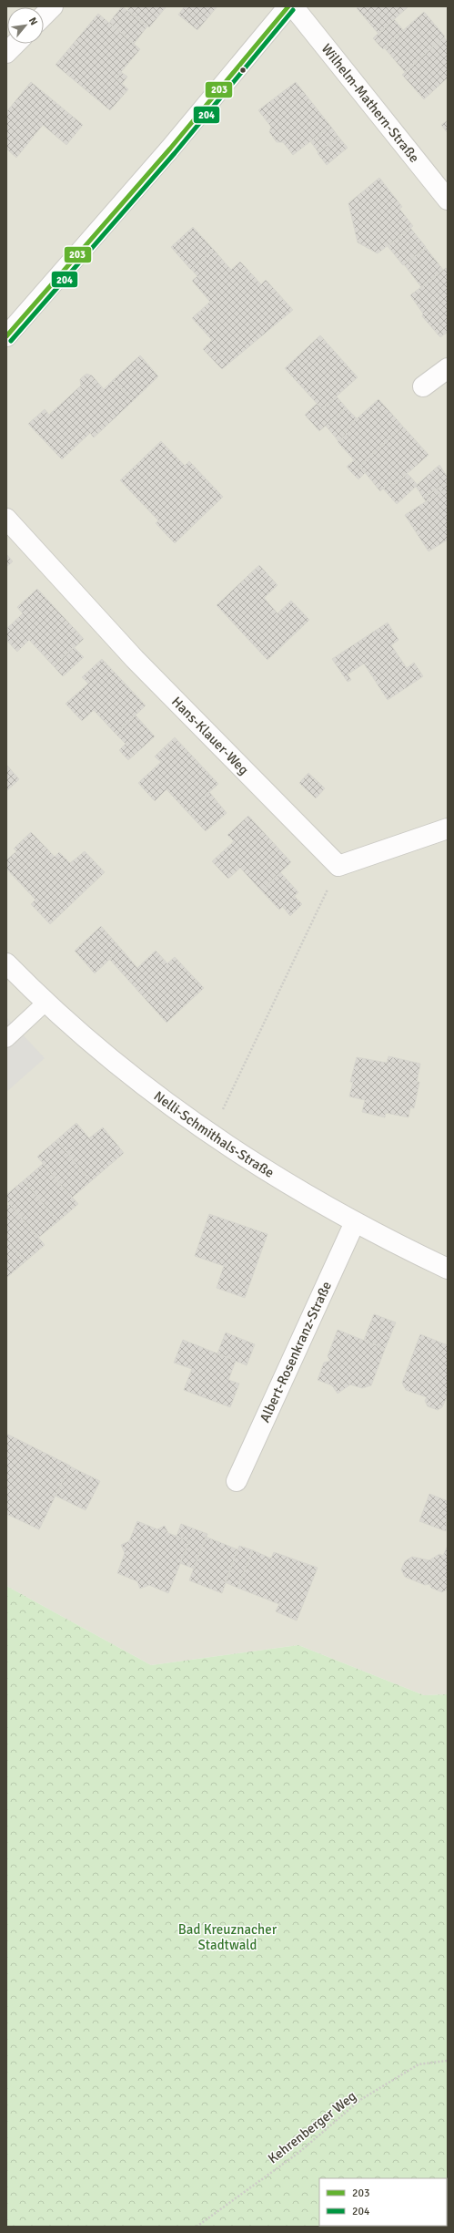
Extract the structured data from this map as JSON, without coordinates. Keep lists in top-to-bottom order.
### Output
{
  "streets": {
    "street": [
      "Wilhelm-Mathern-Straße",
      "Hans-Klauer-Weg",
      "Nelli-Schmithals-Straße",
      "Albert-Rosenkranz-Straße"
    ],
    "path": ["Kehrenberger Weg"]
  },
  "crossings": [
    ["Nelli-Schmithals-Straße", "Albert-Rosenkranz-Straße"]
  ],
  "parks": ["Bad Kreuznacher Stadtwald"],
  "lines": ["transit line 203", "transit line 204"],
  "legend": ["203", "204"],
  "north": "top right"
}
